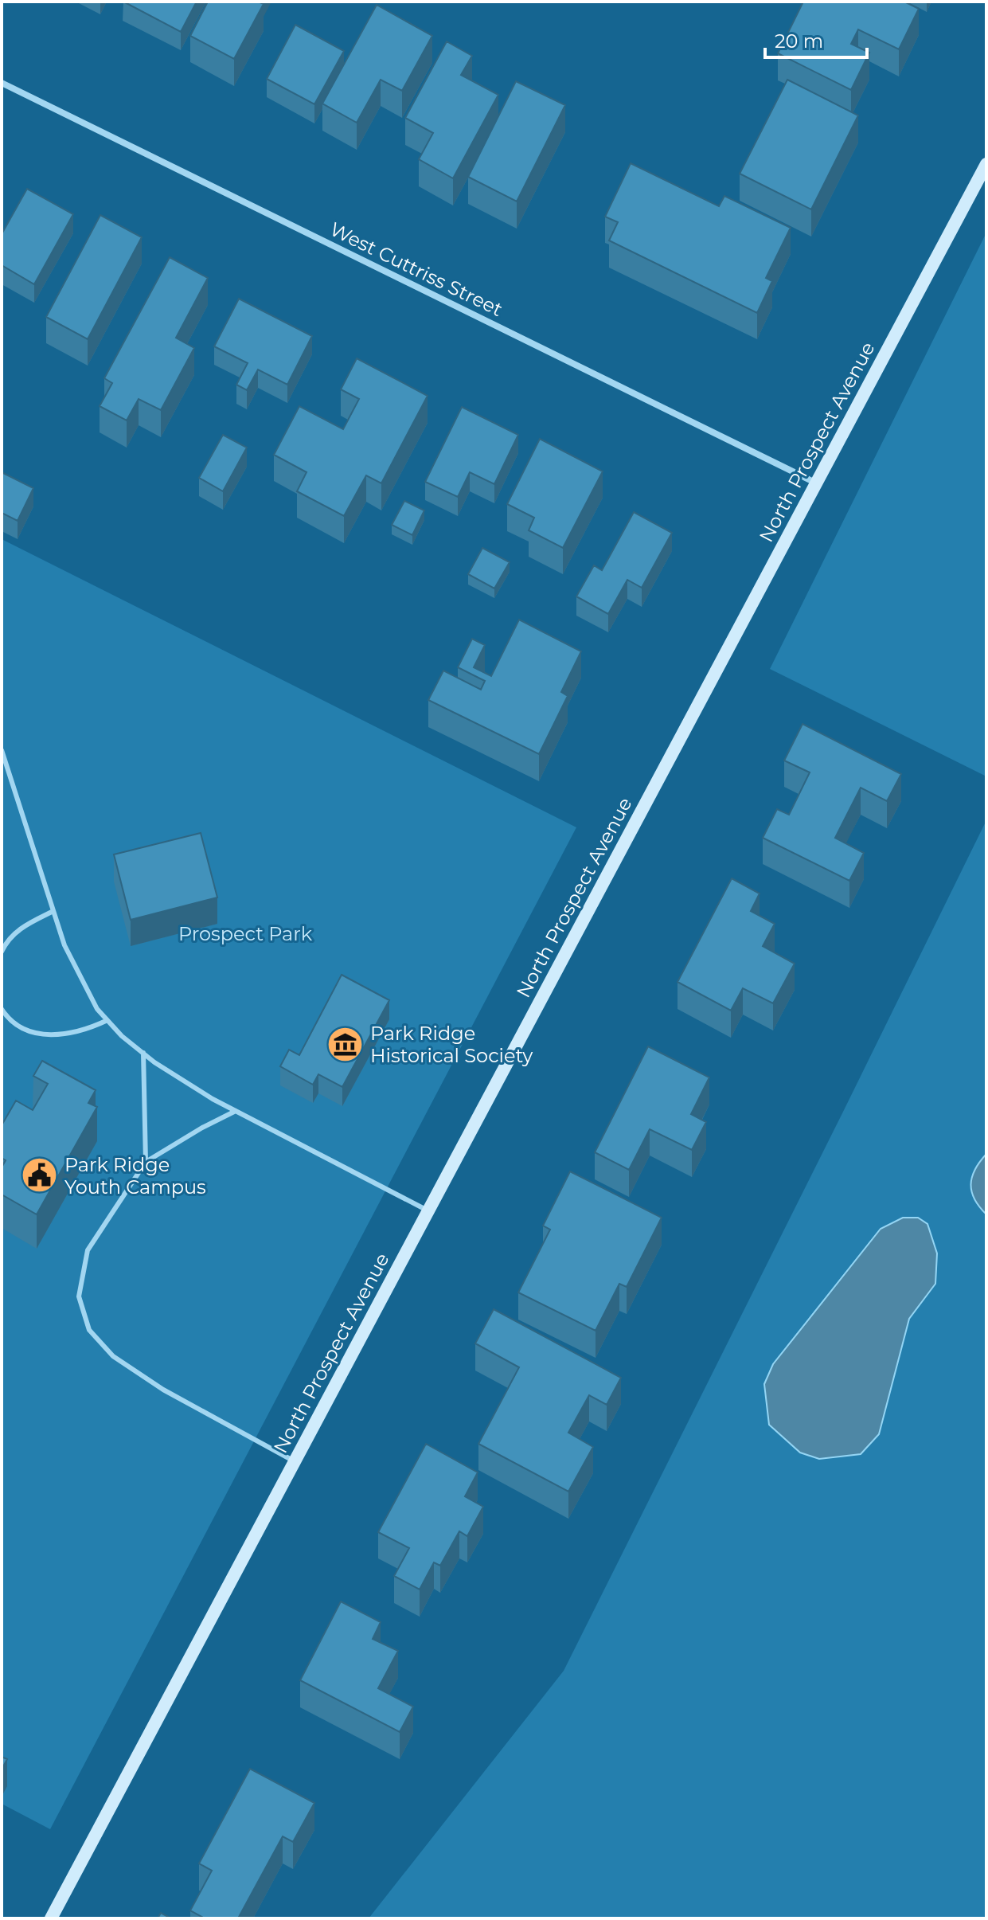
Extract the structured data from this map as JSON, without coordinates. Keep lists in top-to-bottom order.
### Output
{
  "streets": {
    "street": ["West Cuttriss Street", "North Prospect Avenue"]
  },
  "crossings": [
    ["West Cuttriss Street", "North Prospect Avenue"]
  ],
  "parks": ["Prospect Park"],
  "places": {
    "museum": ["Park Ridge Historical Society"],
    "public building": ["Park Ridge Youth Campus"]
  },
  "scale_bar": "20 m"
}
